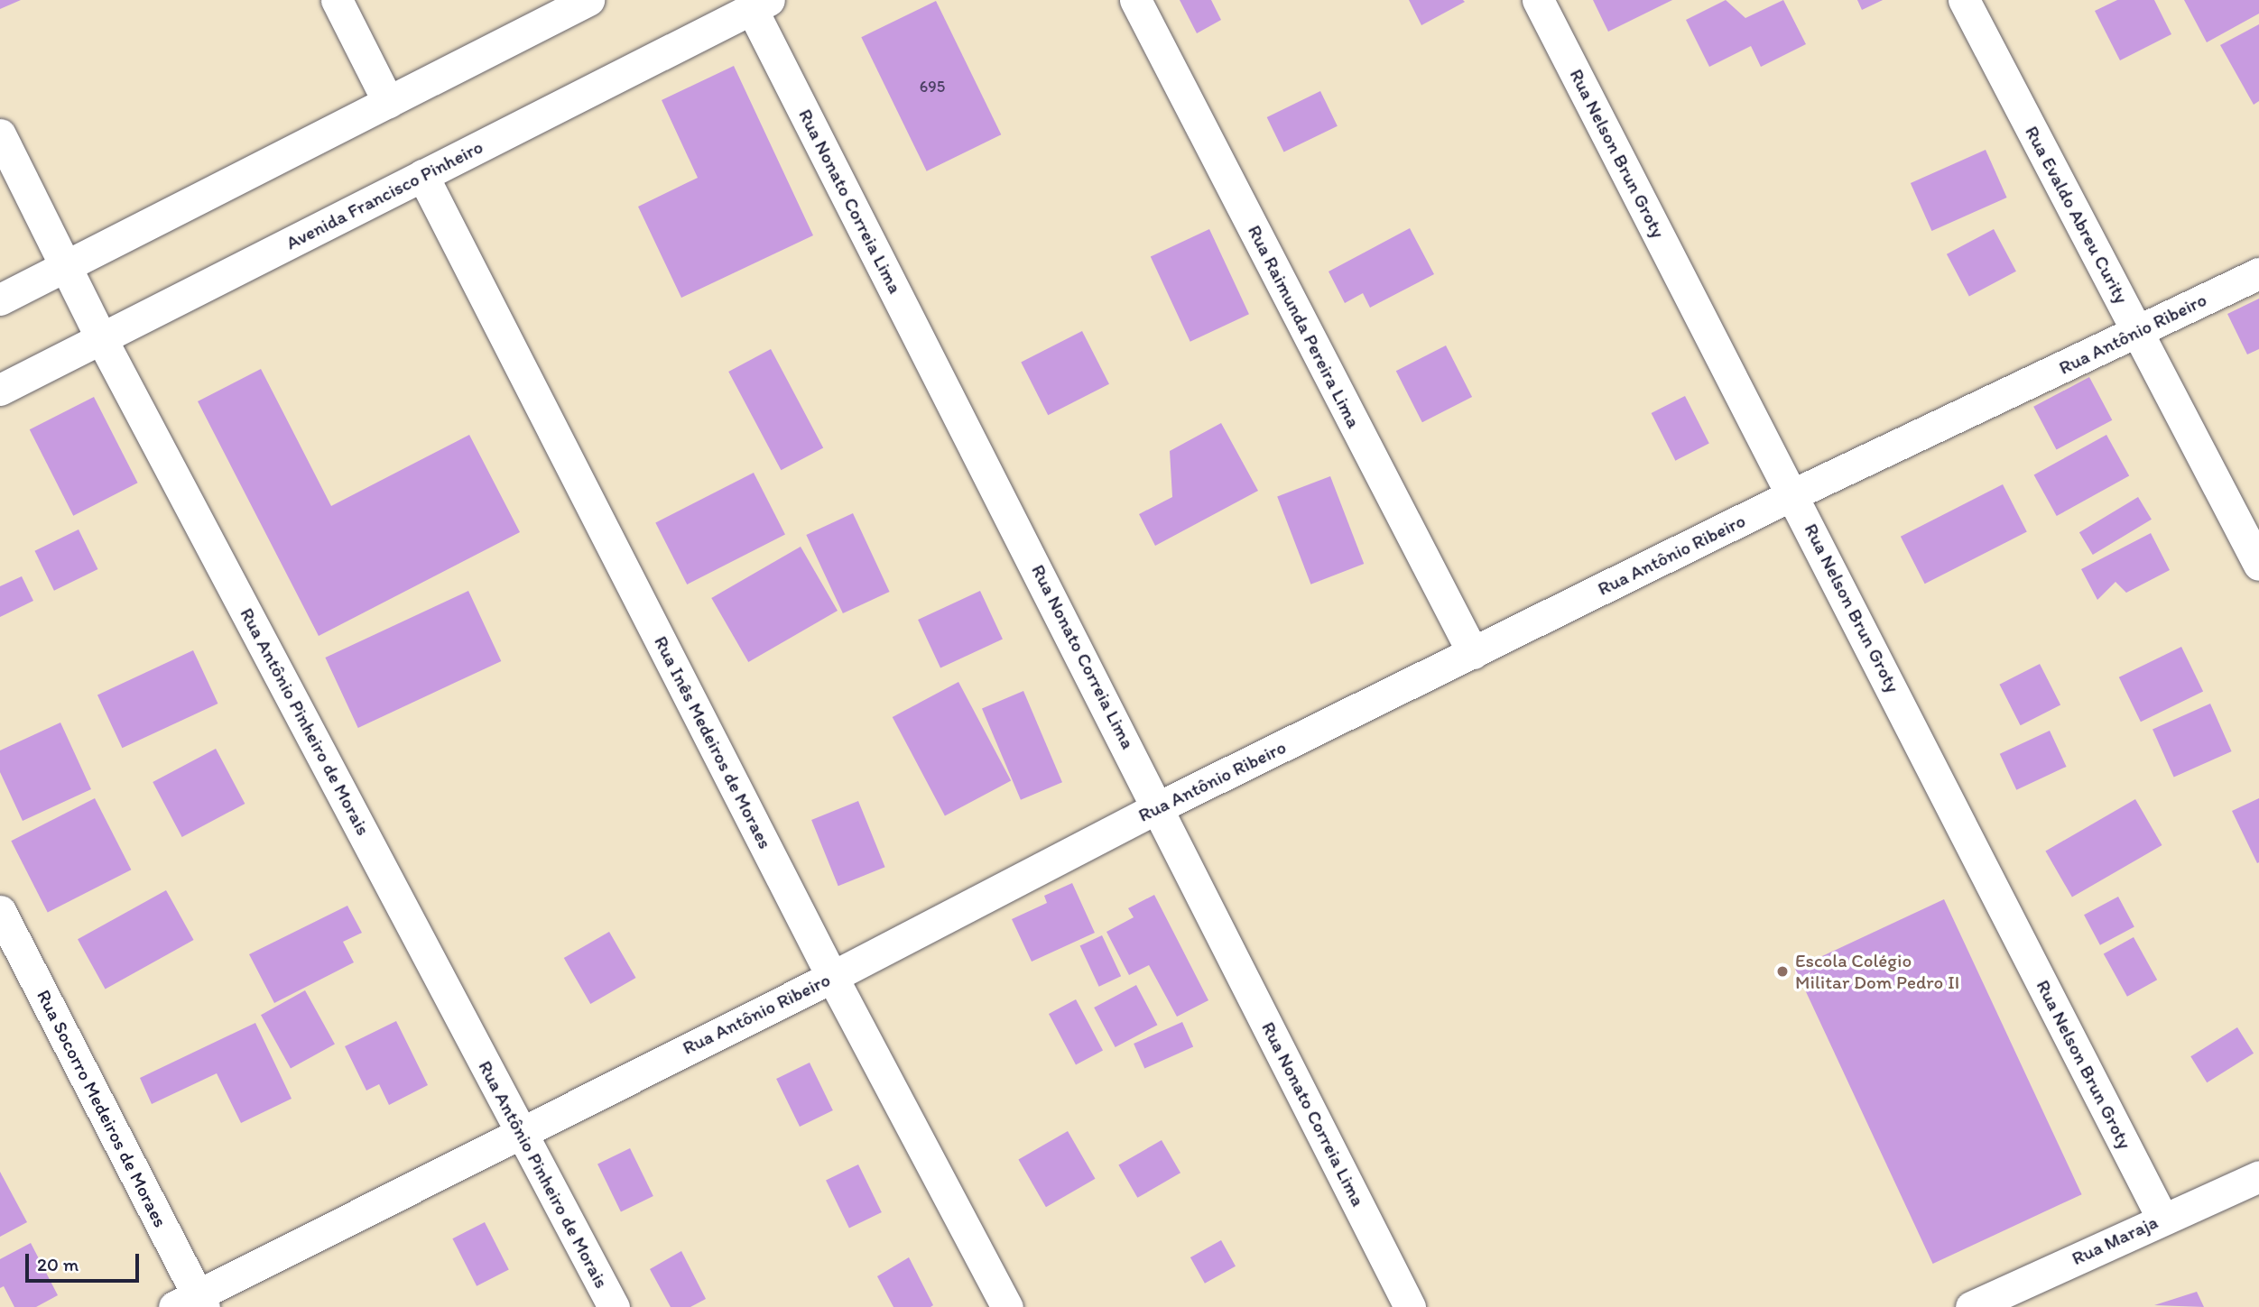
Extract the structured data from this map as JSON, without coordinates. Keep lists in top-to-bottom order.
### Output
{
  "streets": {
    "street": [
      "Rua Nelson Brun Groty",
      "Avenida Francisco Pinheiro",
      "Rua Nonato Correia Lima",
      "Rua Evaldo Abreu Curity",
      "Rua Raimunda Pereira Lima",
      "Rua Antônio Ribeiro",
      "Rua Antônio Pinheiro de Morais",
      "Rua Inês Medeiros de Moraes",
      "Rua Socorro Medeiros de Moraes",
      "Rua Maraja"
    ]
  },
  "crossings": [
    ["Rua Nelson Brun Groty", "Rua Antônio Ribeiro"],
    ["Rua Nelson Brun Groty", "Rua Maraja"],
    ["Avenida Francisco Pinheiro", "Rua Nonato Correia Lima"],
    ["Avenida Francisco Pinheiro", "Rua Antônio Pinheiro de Morais"],
    ["Avenida Francisco Pinheiro", "Rua Inês Medeiros de Moraes"],
    ["Rua Nonato Correia Lima", "Rua Antônio Ribeiro"],
    ["Rua Evaldo Abreu Curity", "Rua Antônio Ribeiro"],
    ["Rua Raimunda Pereira Lima", "Rua Antônio Ribeiro"],
    ["Rua Antônio Ribeiro", "Rua Antônio Pinheiro de Morais"],
    ["Rua Antônio Ribeiro", "Rua Inês Medeiros de Moraes"],
    ["Rua Antônio Ribeiro", "Rua Socorro Medeiros de Moraes"]
  ],
  "places": ["Escola Colégio Militar Dom Pedro II"],
  "house_numbers": ["695"],
  "scale_bar": "20 m"
}
